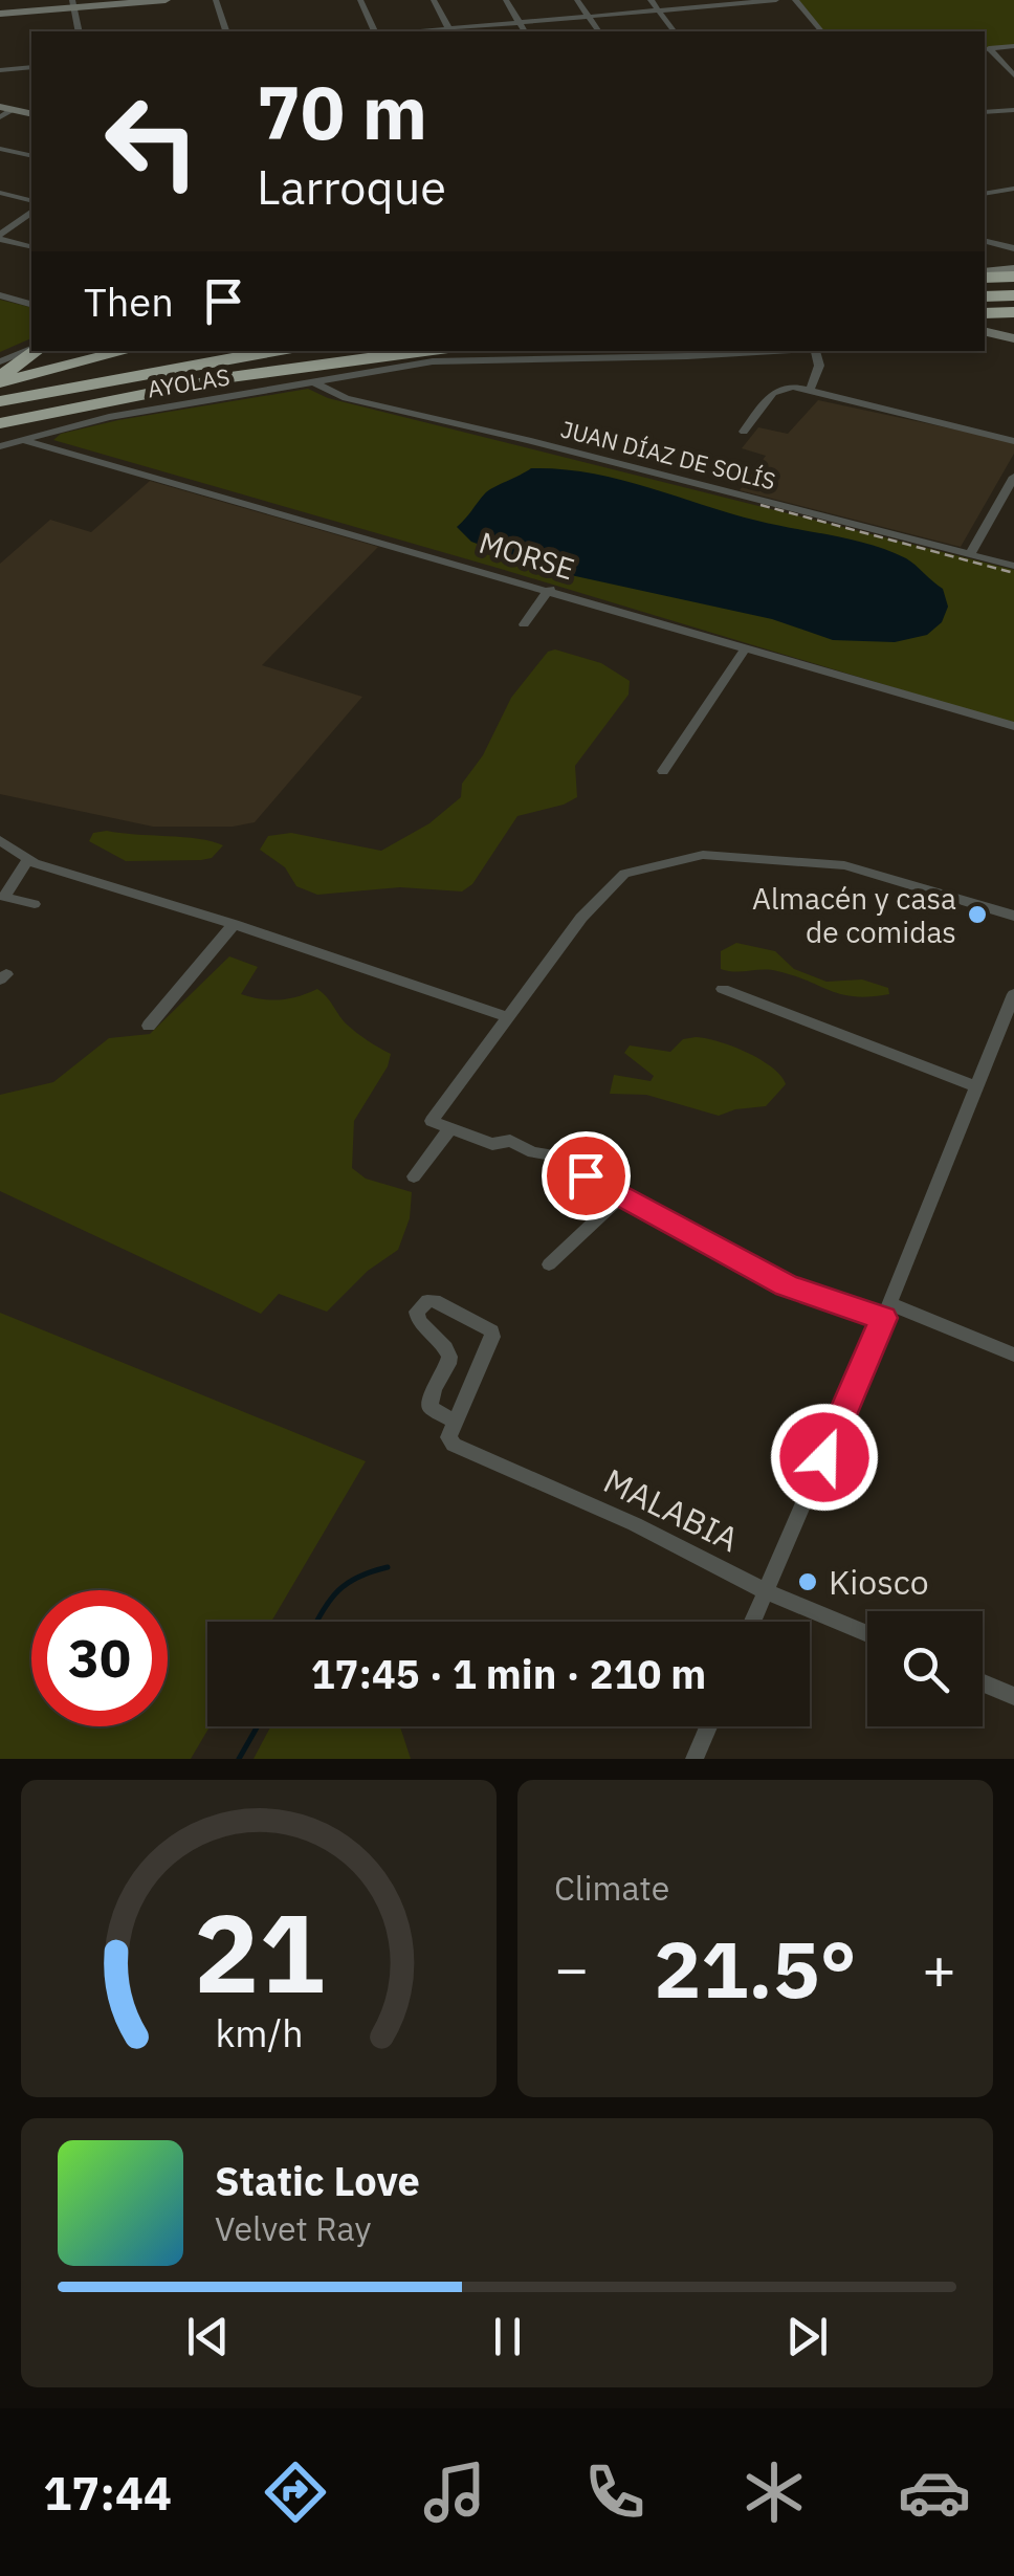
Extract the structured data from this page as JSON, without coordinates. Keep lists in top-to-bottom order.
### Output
{
  "streets": {
    "street": [
      "AYOLAS",
      "JUAN DÍAZ DE SOLÍS",
      "MORSE",
      "MALABIA"
    ]
  },
  "crossings": [
    ["AYOLAS", "JUAN DÍAZ DE SOLÍS"],
    ["AYOLAS", "MORSE"]
  ],
  "places": ["Almacén y casa de comidas", "Kiosco"],
  "page": {
    "turn": ["70 m", "Larroque"],
    "then": "Then",
    "limit": "30",
    "trip": "17:45 · 1 min · 210 m",
    "tile": "Climate",
    "heat": ["−", "21.5°", "+"],
    "song": ["Static Love", "Velvet Ray"],
    "tabs": "17:44",
    "gauge": ["21", "km/h"]
  }
}
